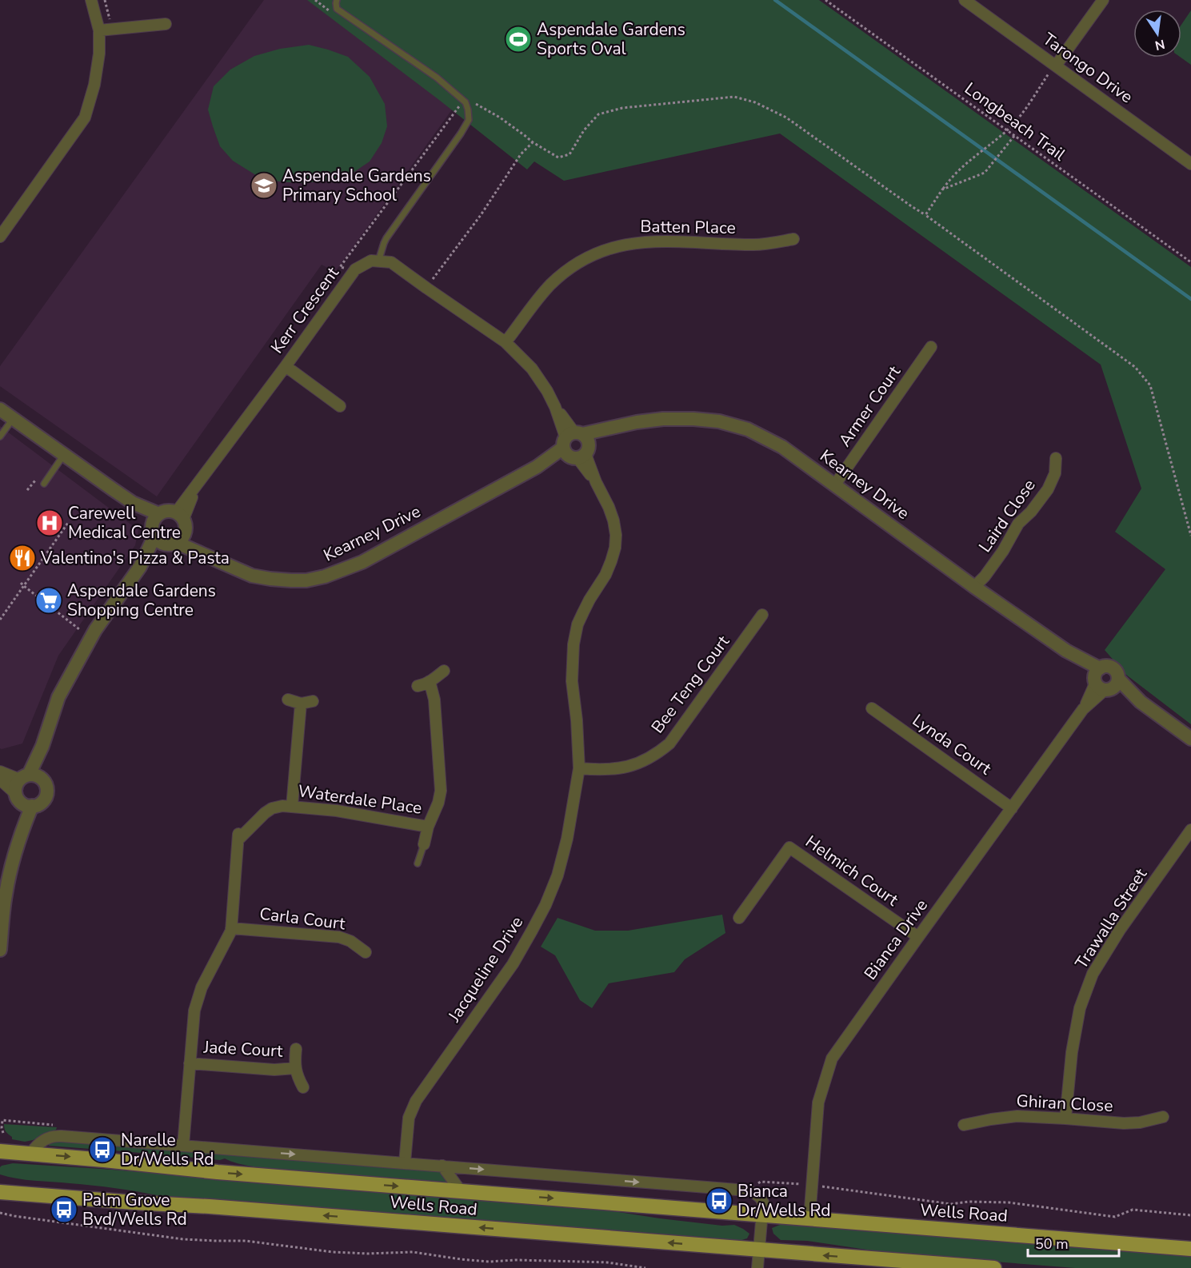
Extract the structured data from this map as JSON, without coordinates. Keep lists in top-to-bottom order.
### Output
{
  "streets": {
    "main road": ["Wells Road"],
    "street": [
      "Tarongo Drive",
      "Batten Place",
      "Kerr Crescent",
      "Armer Court",
      "Kearney Drive",
      "Laird Close",
      "Bee Teng Court",
      "Lynda Court",
      "Waterdale Place",
      "Helmich Court",
      "Carla Court",
      "Trawalla Street",
      "Bianca Drive",
      "Jacqueline Drive",
      "Jade Court",
      "Ghiran Close"
    ],
    "path": ["Longbeach Trail"]
  },
  "crossings": [
    ["Armer Court", "Kearney Drive"],
    ["Kearney Drive", "Laird Close"],
    ["Kearney Drive", "Bianca Drive"],
    ["Kearney Drive", "Jacqueline Drive"],
    ["Bee Teng Court", "Jacqueline Drive"],
    ["Lynda Court", "Bianca Drive"],
    ["Waterdale Place", "Carla Court"],
    ["Helmich Court", "Bianca Drive"],
    ["Trawalla Street", "Ghiran Close"],
    ["Bianca Drive", "Wells Road"]
  ],
  "places": {
    "sports": ["Aspendale Gardens Sports Oval"],
    "school or university": ["Aspendale Gardens Primary School"],
    "hospital": ["Carewell Medical Centre"],
    "restaurant": ["Valentino's Pizza & Pasta"],
    "supermarket": ["Aspendale Gardens Shopping Centre"],
    "bus stop": ["Narelle Dr/Wells Rd", "Bianca Dr/Wells Rd", "Palm Grove Bvd/Wells Rd"]
  },
  "scale_bar": "50 m",
  "north": "bottom"
}
